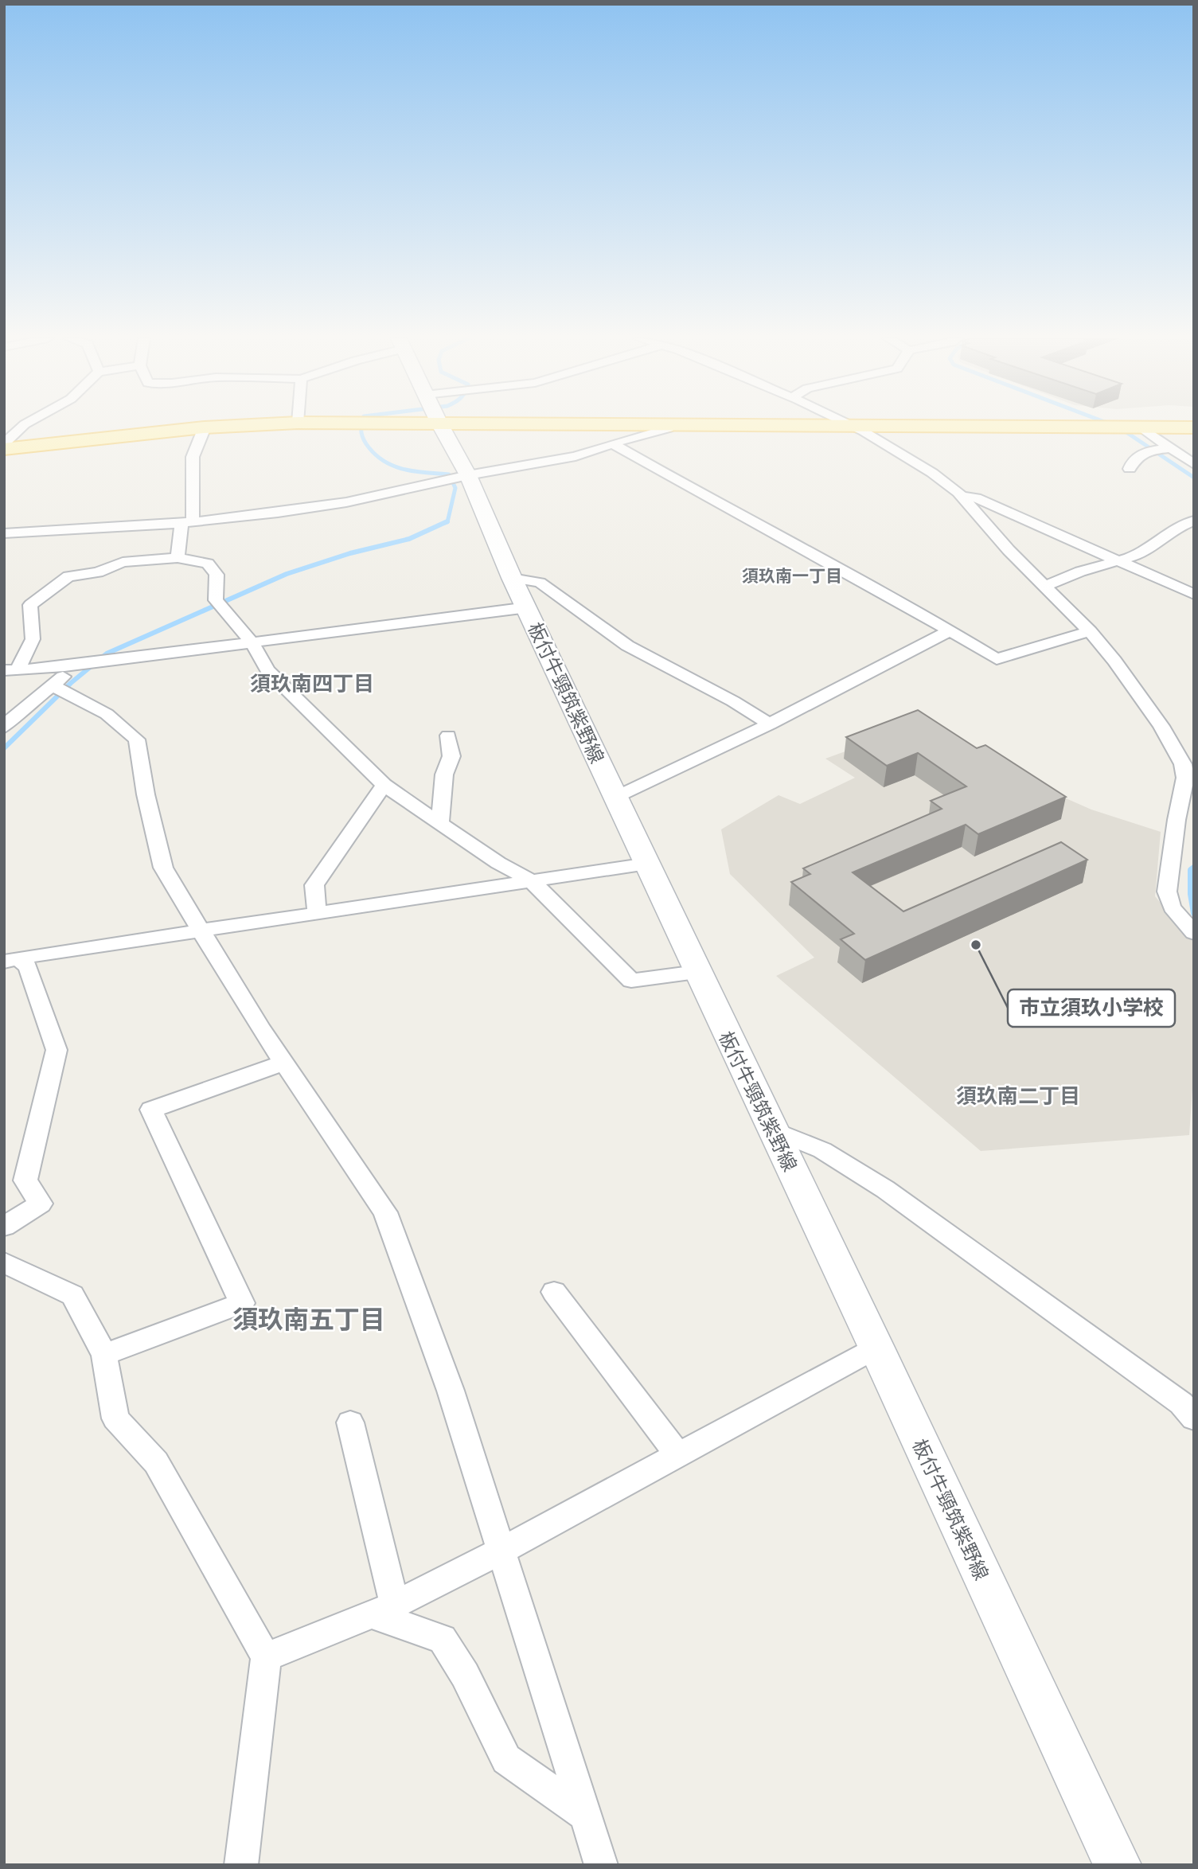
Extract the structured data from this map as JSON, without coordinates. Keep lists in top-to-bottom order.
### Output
{
  "streets": {
    "main road": ["板付牛頸筑紫野線"]
  },
  "districts": [
    "須玖南一丁目",
    "須玖南四丁目",
    "須玖南二丁目",
    "須玖南五丁目"
  ],
  "places": ["市立須玖小学校"]
}
